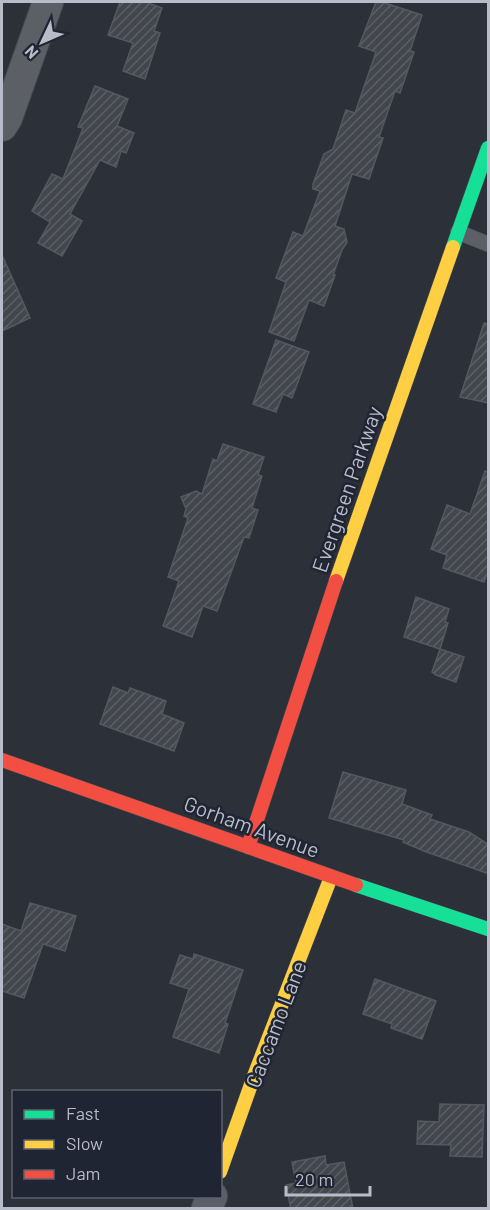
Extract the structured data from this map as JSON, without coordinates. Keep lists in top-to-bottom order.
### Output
{
  "streets": {
    "street": ["Evergreen Parkway", "Gorham Avenue", "Caccamo Lane"]
  },
  "crossings": [
    ["Evergreen Parkway", "Gorham Avenue"],
    ["Gorham Avenue", "Caccamo Lane"]
  ],
  "legend": ["Fast", "Slow", "Jam"],
  "scale_bar": "20 m",
  "north": "bottom left"
}
